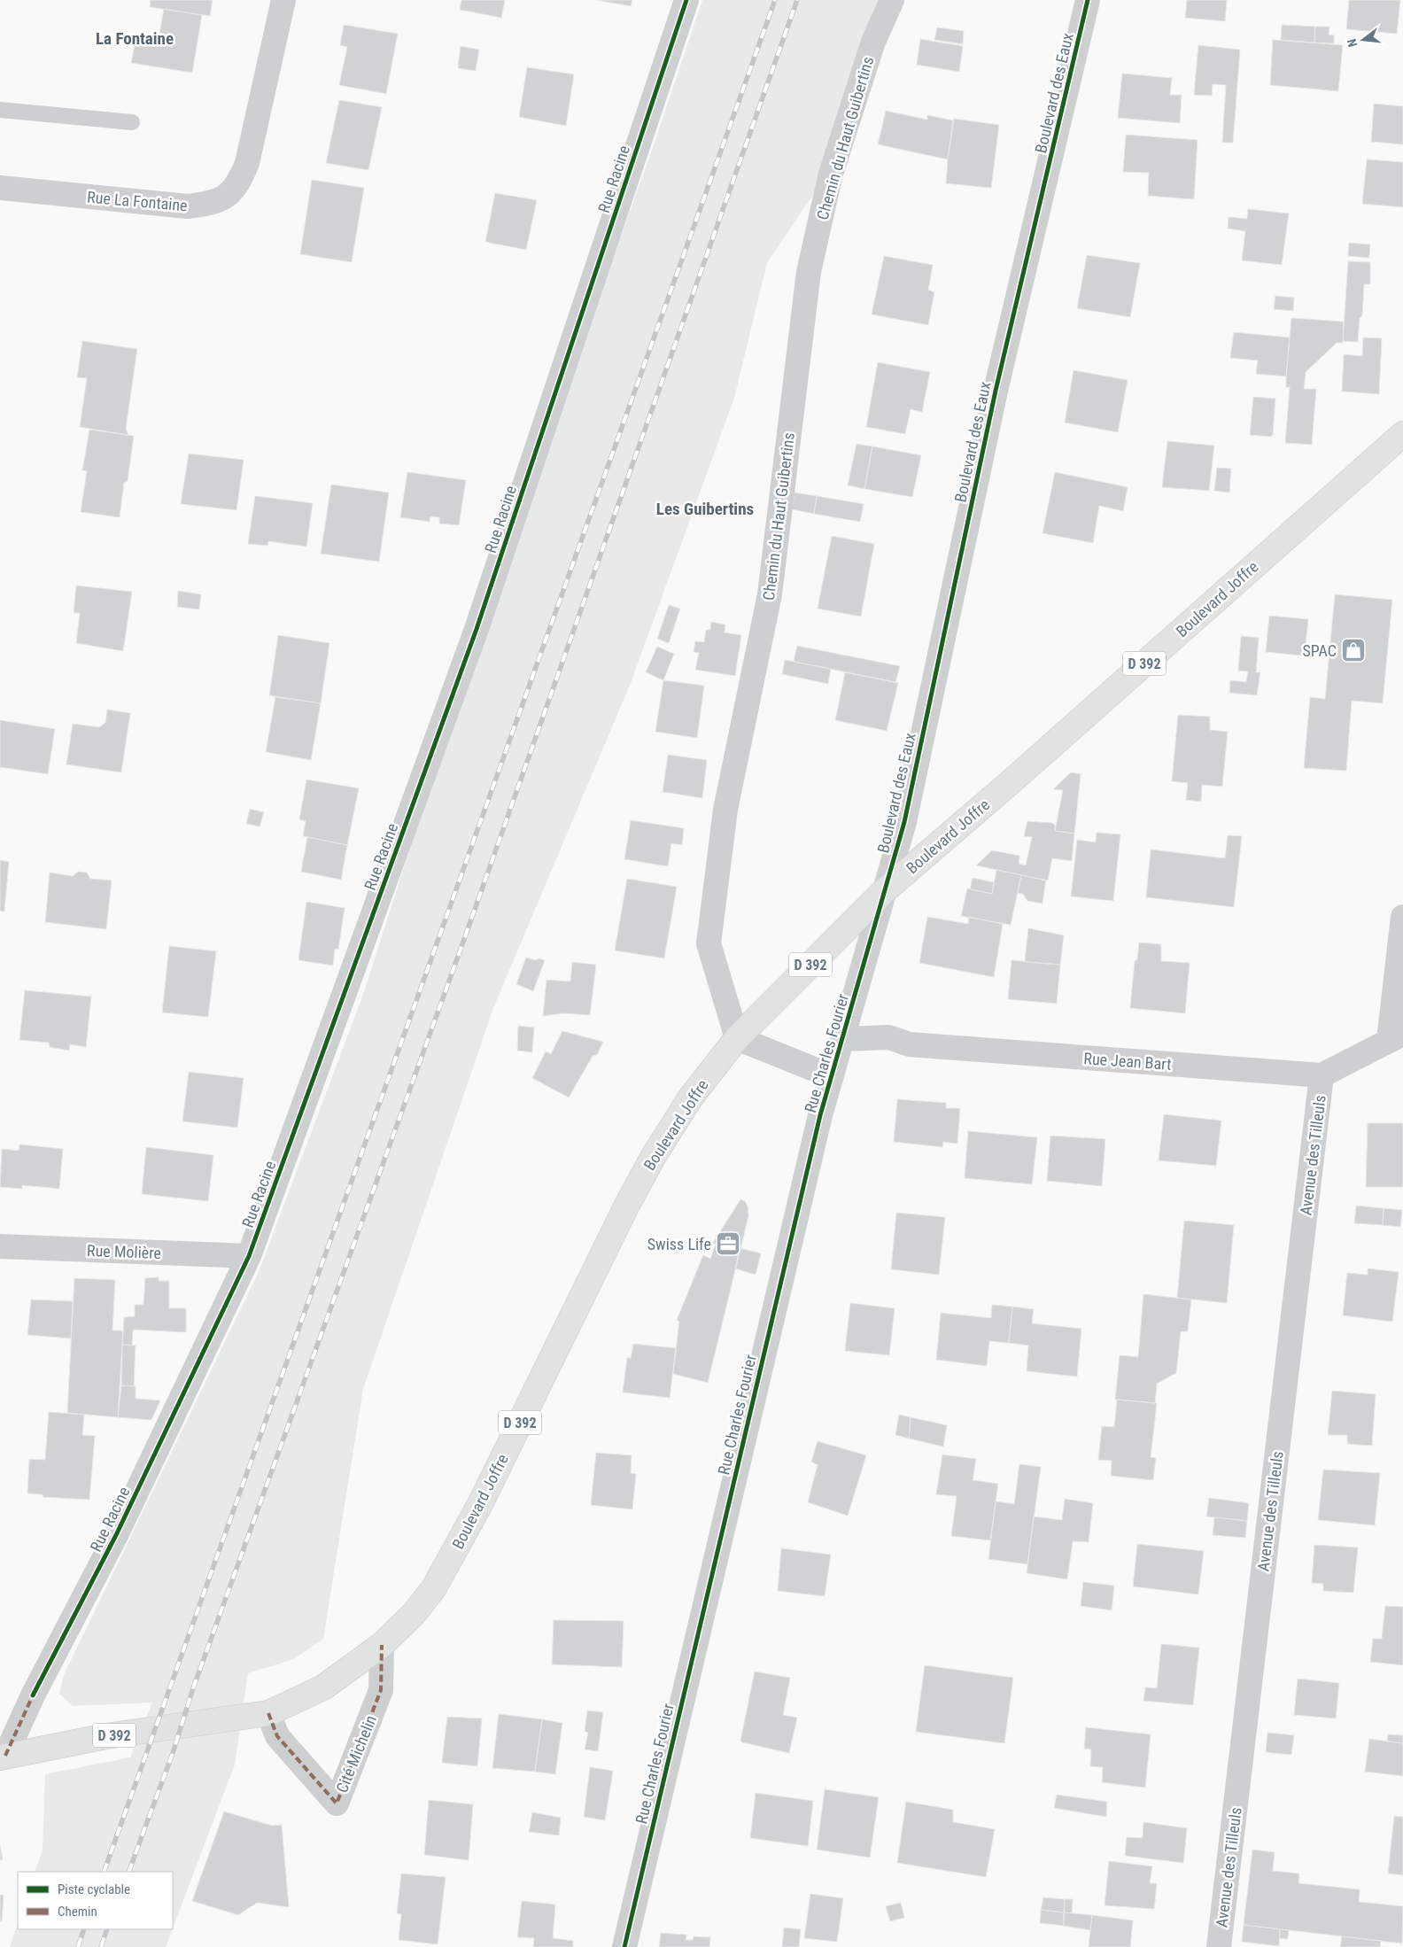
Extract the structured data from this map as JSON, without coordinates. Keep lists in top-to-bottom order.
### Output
{
  "streets": {
    "main road": ["Boulevard Joffre", "D 392"],
    "street": [
      "Boulevard des Eaux",
      "Chemin du Haut Guibertins",
      "Rue Racine",
      "Rue La Fontaine",
      "Rue Charles Fourier",
      "Rue Jean Bart",
      "Avenue des Tilleuls",
      "Rue Molière",
      "Cité Michelin"
    ]
  },
  "crossings": [
    ["Boulevard des Eaux", "Boulevard Joffre"],
    ["Boulevard des Eaux", "Rue Charles Fourier"],
    ["Chemin du Haut Guibertins", "Boulevard Joffre"],
    ["Rue Racine", "Boulevard Joffre"],
    ["Rue Racine", "Rue Molière"],
    ["Boulevard Joffre", "Rue Charles Fourier"],
    ["Boulevard Joffre", "Cité Michelin"],
    ["Rue Charles Fourier", "Rue Jean Bart"],
    ["Rue Jean Bart", "Avenue des Tilleuls"]
  ],
  "districts": ["La Fontaine", "Les Guibertins"],
  "places": {
    "shop": ["SPAC"],
    "office": ["Swiss Life"]
  },
  "legend": ["Piste cyclable", "Chemin"],
  "north": "left"
}
